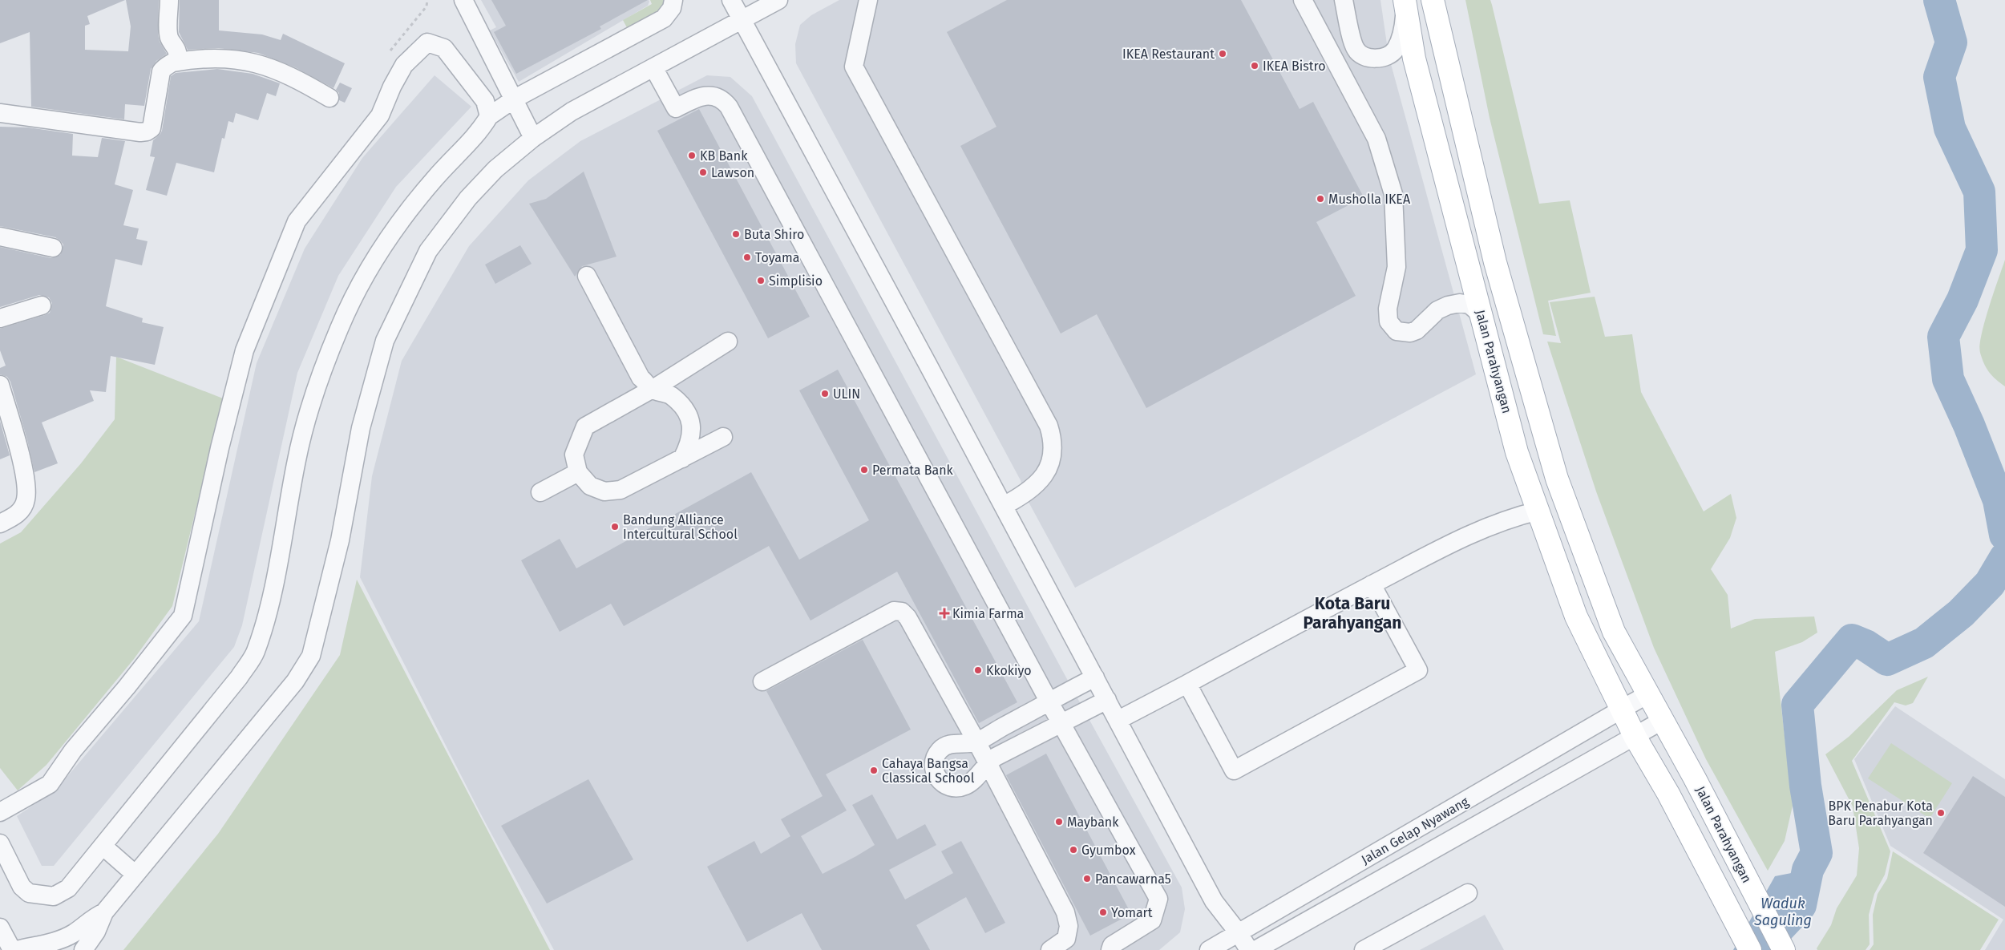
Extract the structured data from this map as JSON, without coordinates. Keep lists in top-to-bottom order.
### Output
{
  "streets": {
    "main road": ["Jalan Parahyangan"],
    "street": ["Jalan Gelap Nyawang"]
  },
  "crossings": [
    ["Jalan Parahyangan", "Jalan Gelap Nyawang"]
  ],
  "districts": ["Kota Baru Parahyangan"],
  "water": ["Waduk Saguling"],
  "places": {
    "other": [
      "IKEA Restaurant",
      "IKEA Bistro",
      "KB Bank",
      "Lawson",
      "Musholla IKEA",
      "Buta Shiro",
      "Toyama",
      "Simplisio",
      "ULIN",
      "Permata Bank",
      "Bandung Alliance Intercultural School",
      "Kkokiyo",
      "Cahaya Bangsa Classical School",
      "BPK Penabur Kota Baru Parahyangan",
      "Maybank",
      "Gyumbox",
      "Pancawarna5",
      "Yomart"
    ],
    "health": ["Kimia Farma"]
  }
}
